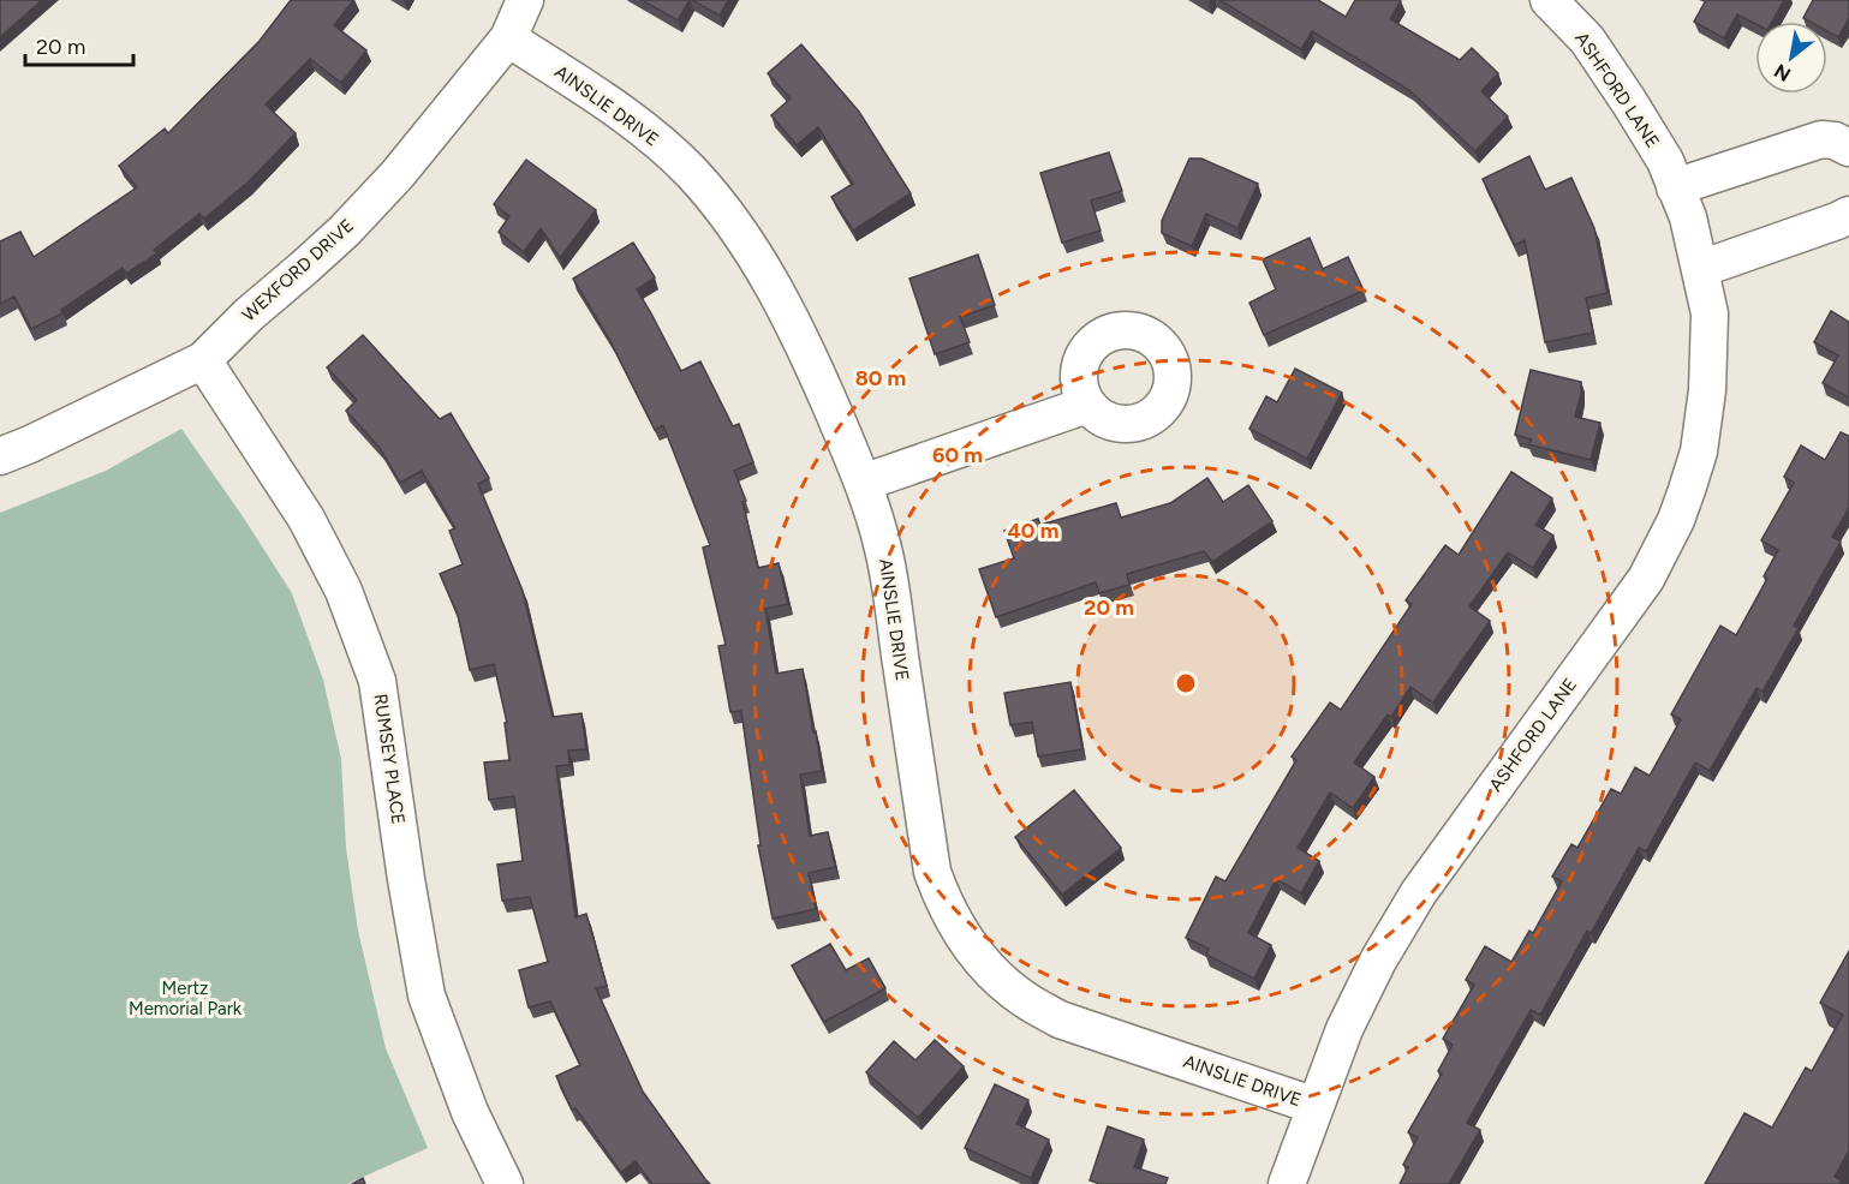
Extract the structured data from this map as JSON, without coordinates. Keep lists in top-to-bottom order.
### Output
{
  "streets": {
    "street": [
      "ASHFORD LANE",
      "AINSLIE DRIVE",
      "WEXFORD DRIVE",
      "RUMSEY PLACE"
    ]
  },
  "crossings": [
    ["ASHFORD LANE", "AINSLIE DRIVE"],
    ["AINSLIE DRIVE", "WEXFORD DRIVE"],
    ["WEXFORD DRIVE", "RUMSEY PLACE"]
  ],
  "parks": ["Mertz Memorial Park"],
  "scale_bar": "20 m",
  "north": "bottom left",
  "rings": [
    "80 m",
    "60 m",
    "40 m",
    "20 m"
  ]
}
